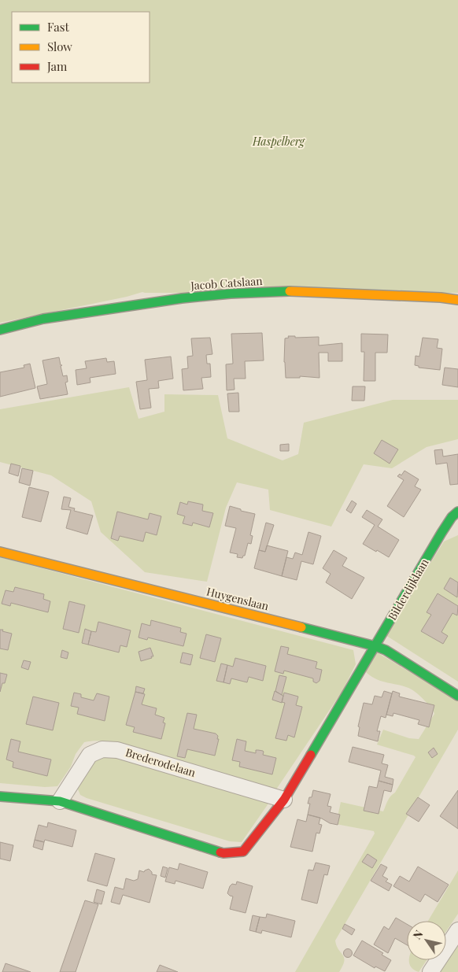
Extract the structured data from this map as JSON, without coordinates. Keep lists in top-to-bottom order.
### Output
{
  "streets": {
    "street": [
      "Jacob Catslaan",
      "Bilderdijklaan",
      "Huygenslaan",
      "Brederodelaan"
    ]
  },
  "crossings": [
    ["Bilderdijklaan", "Huygenslaan"]
  ],
  "parks": ["Haspelberg"],
  "legend": ["Fast", "Slow", "Jam"],
  "north": "top left"
}
